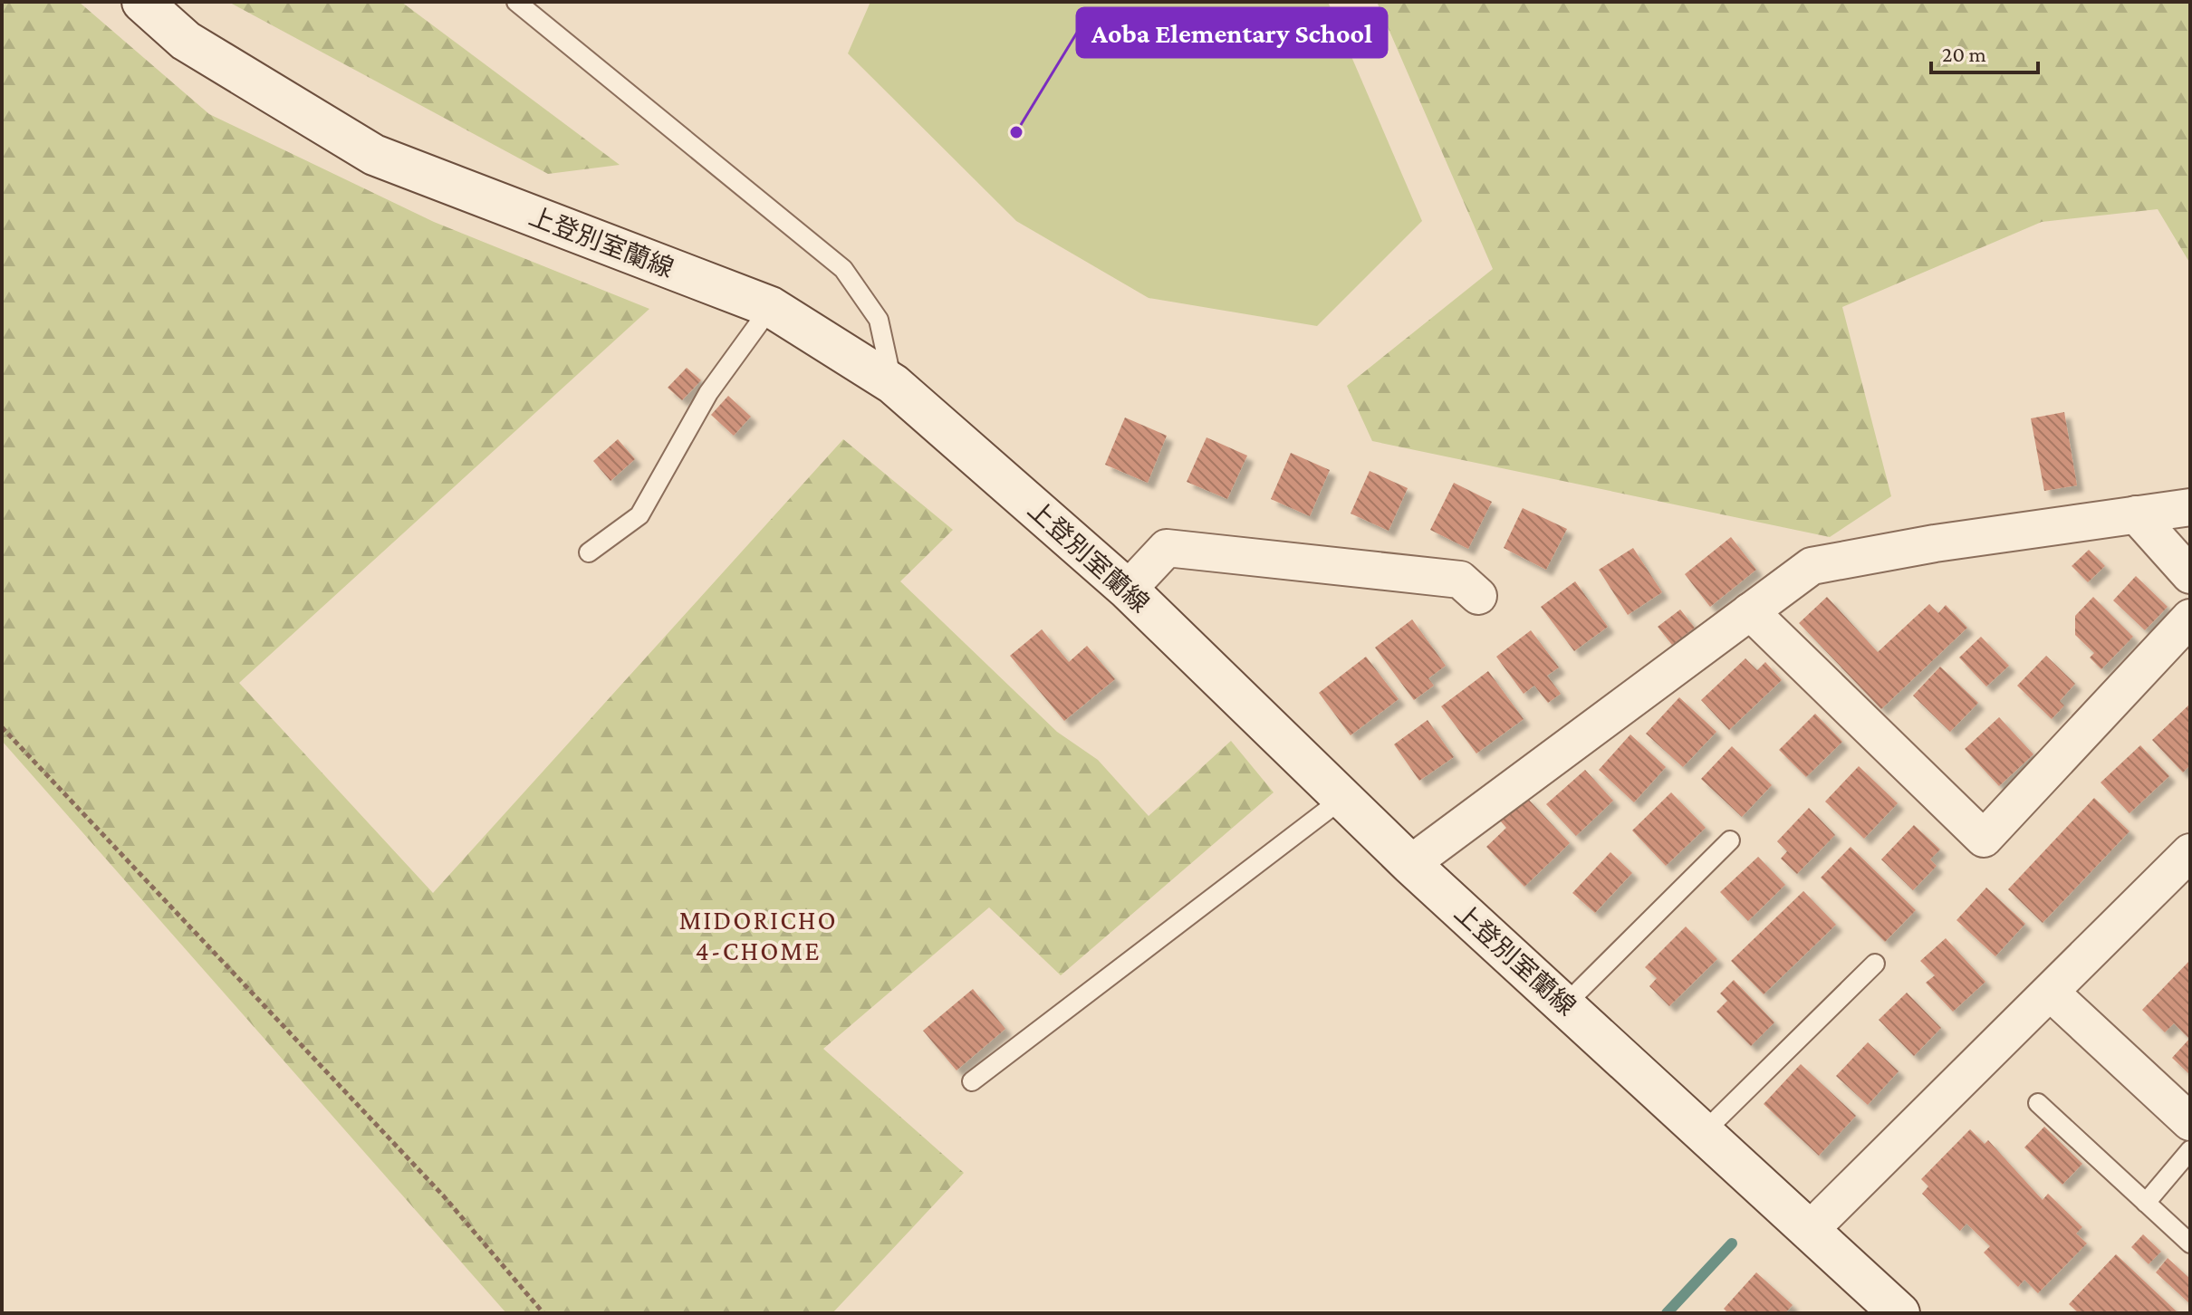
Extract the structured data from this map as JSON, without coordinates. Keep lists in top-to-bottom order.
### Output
{
  "streets": {
    "main road": ["上登別室蘭線"]
  },
  "districts": ["MIDORICHO 4-CHOME"],
  "places": ["Aoba Elementary School"],
  "scale_bar": "20 m"
}
